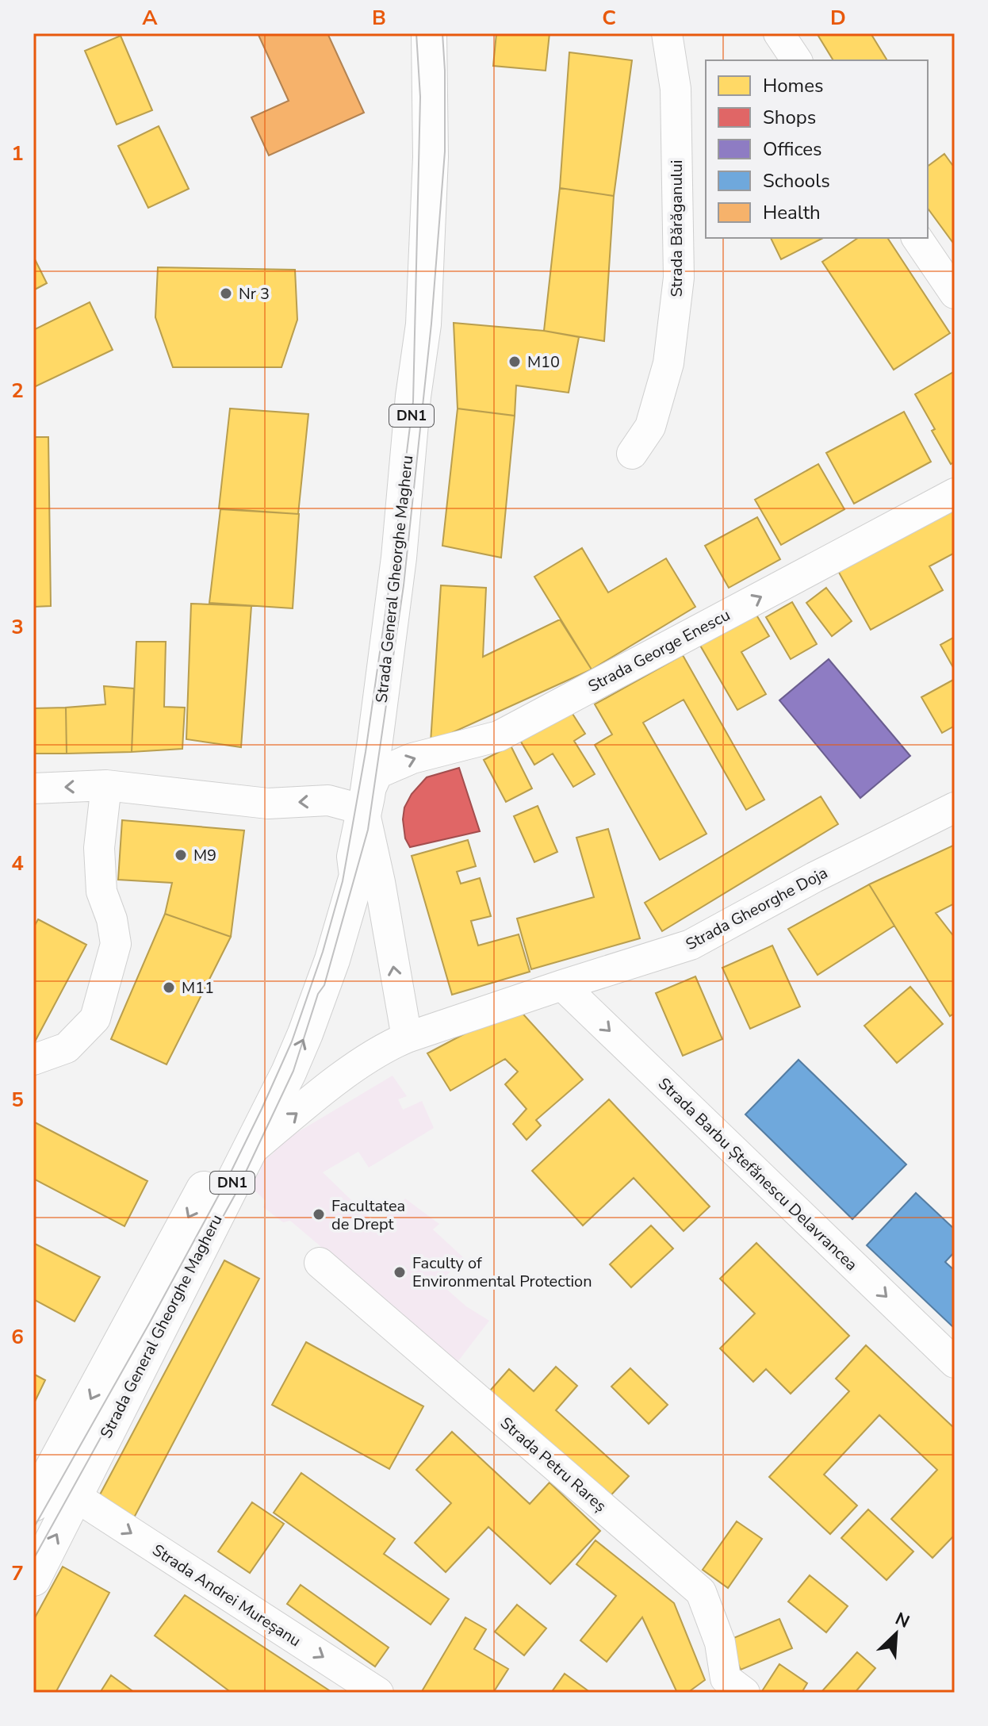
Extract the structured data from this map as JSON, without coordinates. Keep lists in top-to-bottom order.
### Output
{
  "streets": {
    "main road": ["DN1", "Strada General Gheorghe Magheru"],
    "street": [
      "Strada Bărăganului",
      "Strada George Enescu",
      "Strada Gheorghe Doja",
      "Strada Barbu Ștefănescu Delavrancea",
      "Strada Petru Rareș",
      "Strada Andrei Mureșanu"
    ]
  },
  "crossings": [
    ["Strada General Gheorghe Magheru", "Strada George Enescu"],
    ["Strada General Gheorghe Magheru", "Strada Gheorghe Doja"],
    ["Strada General Gheorghe Magheru", "Strada Andrei Mureșanu"],
    ["Strada Gheorghe Doja", "Strada Barbu Ștefănescu Delavrancea"]
  ],
  "one_way": ["Strada George Enescu", "Strada Barbu Ștefănescu Delavrancea", "Strada Andrei Mureșanu"],
  "places": [
    "Nr 3",
    "M10",
    "M9",
    "M11",
    "Facultatea de Drept",
    "Faculty of Environmental Protection"
  ],
  "legend": [
    "Homes",
    "Shops",
    "Offices",
    "Schools",
    "Health"
  ],
  "north": "top right",
  "grid": {
    "columns": [
      "A",
      "B",
      "C",
      "D"
    ],
    "rows": [
      "1",
      "2",
      "3",
      "4",
      "5",
      "6",
      "7"
    ]
  }
}
